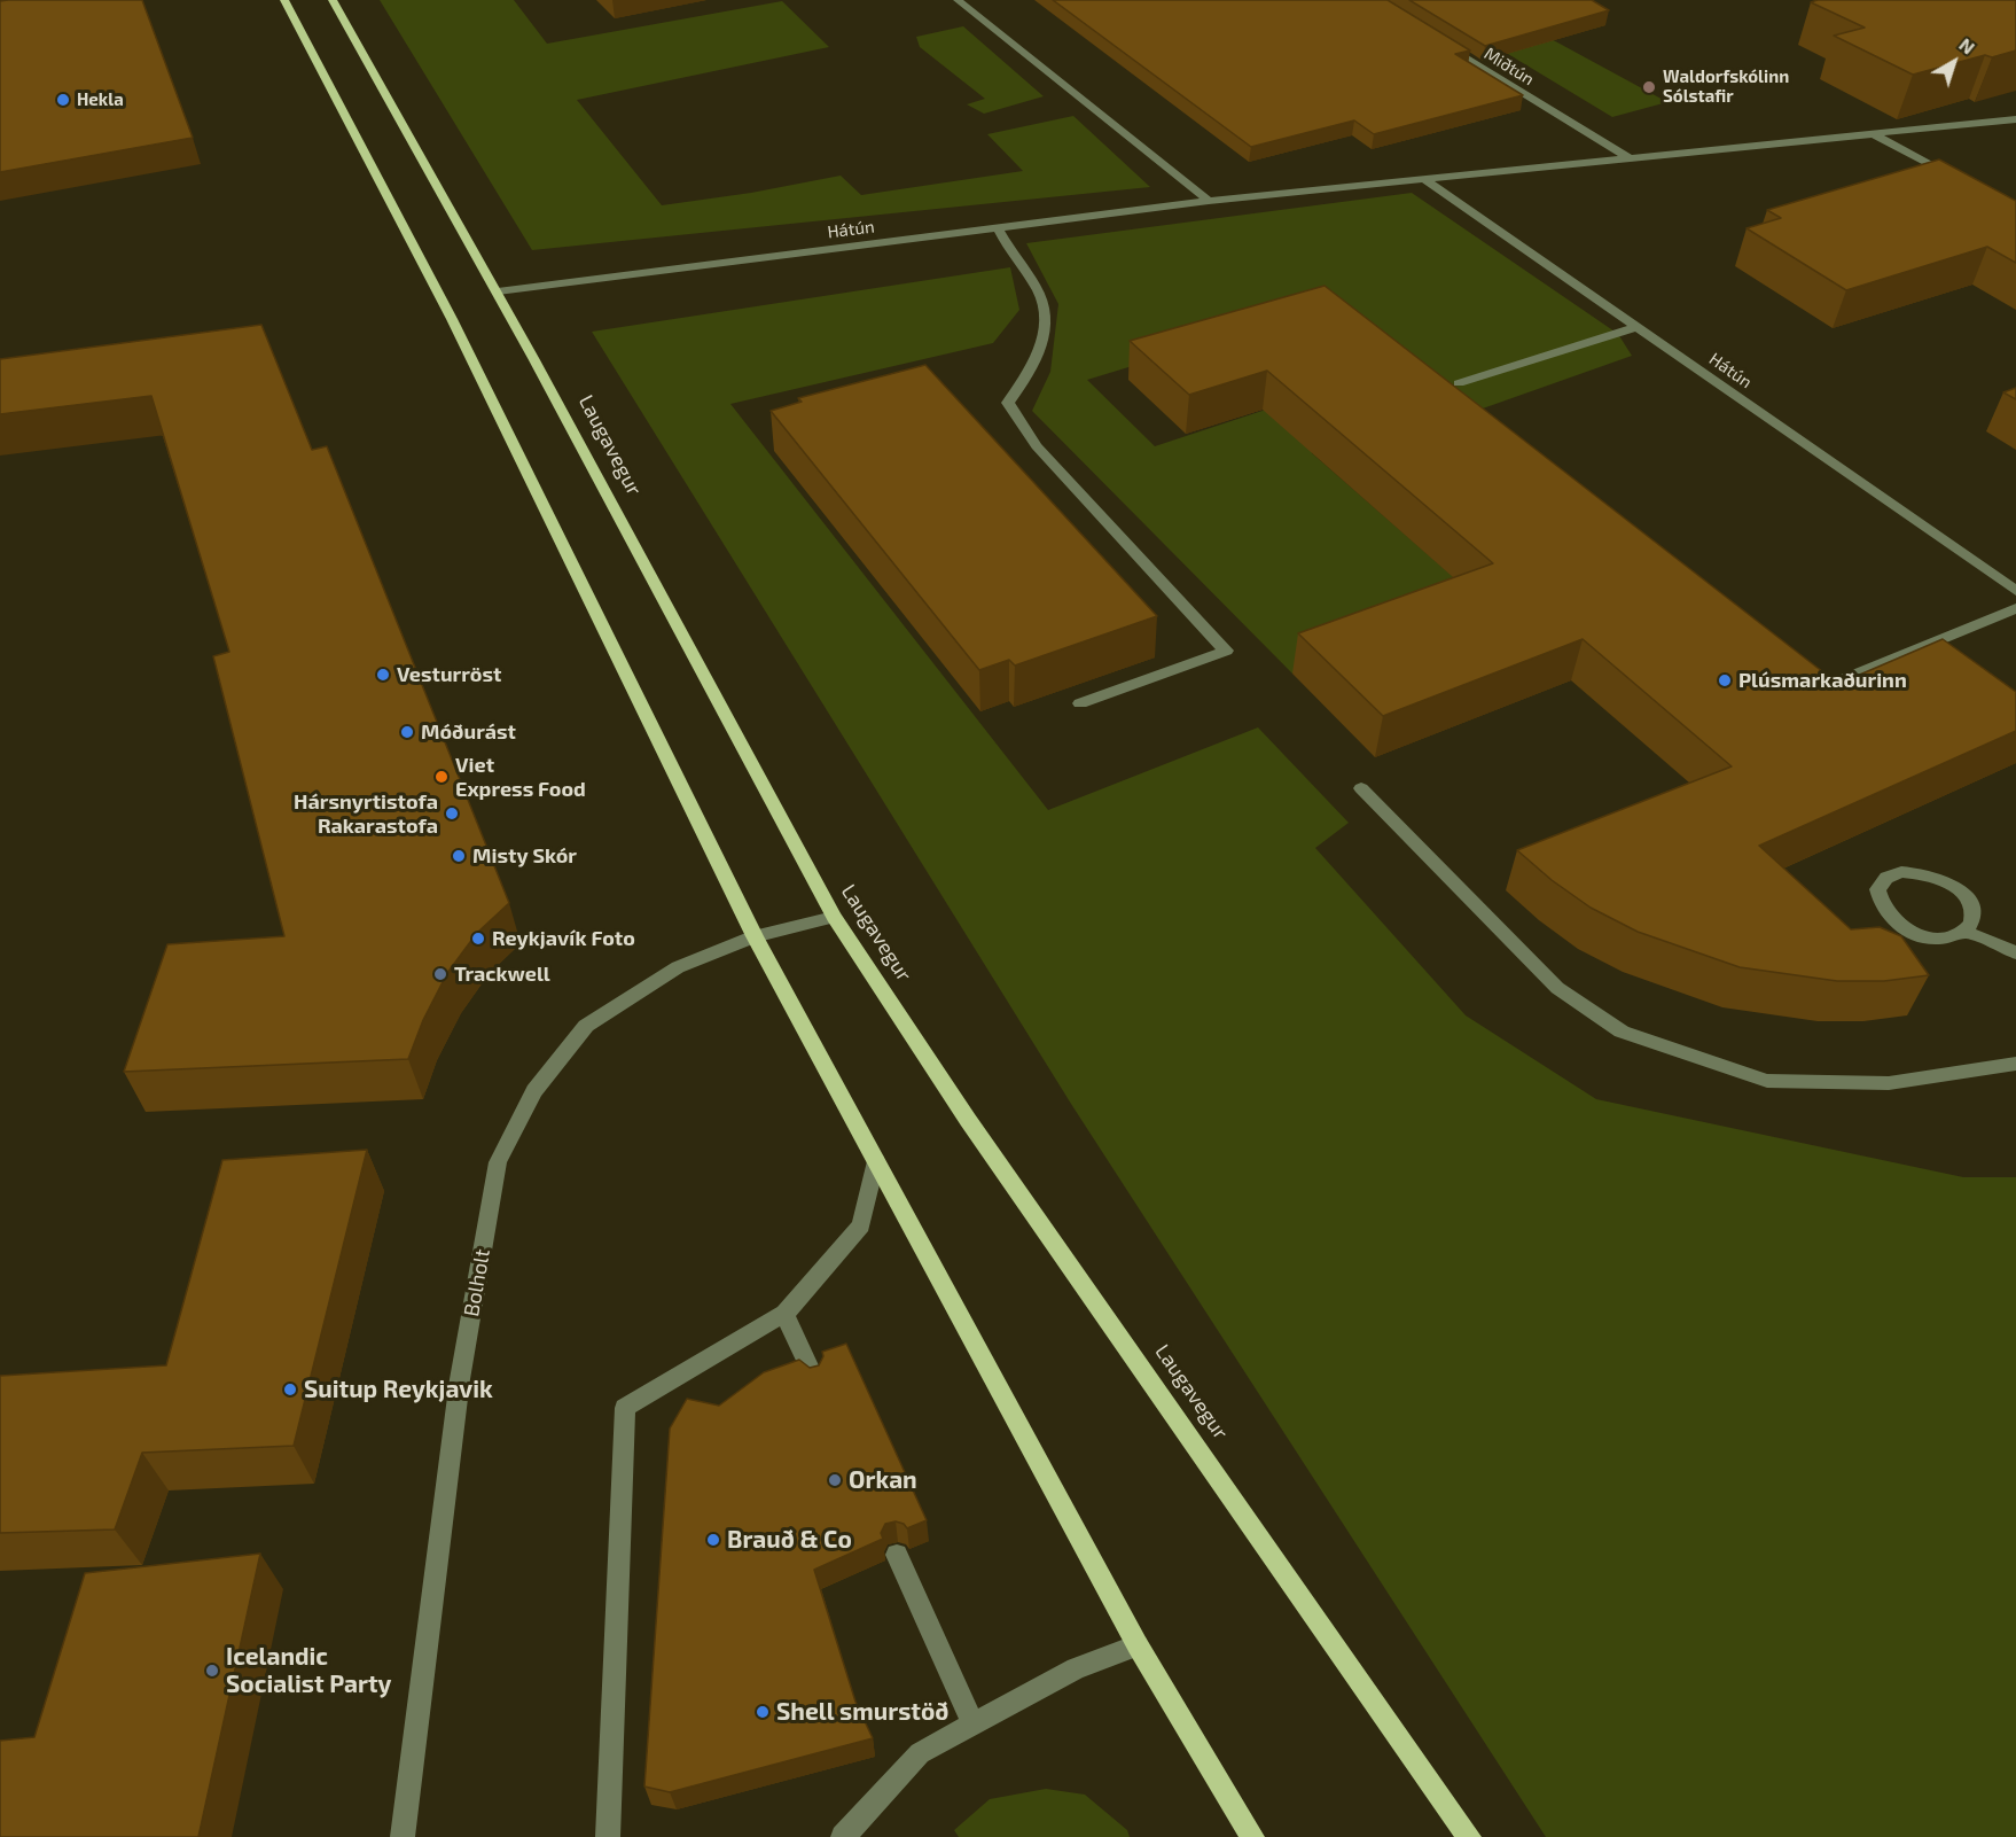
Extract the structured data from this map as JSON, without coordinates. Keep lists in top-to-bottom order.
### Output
{
  "streets": {
    "main road": ["Laugavegur"],
    "street": ["Miðtún", "Hátún", "Bolholt"]
  },
  "crossings": [
    ["Miðtún", "Hátún"],
    ["Hátún", "Laugavegur"],
    ["Laugavegur", "Bolholt"]
  ],
  "places": [
    "Waldorfskólinn Sólstafir",
    "Hekla",
    "Vesturröst",
    "Plúsmarkaðurinn",
    "Móðurást",
    "Viet Express Food",
    "Hársnyrtistofa Rakarastofa",
    "Misty Skór",
    "Reykjavík Foto",
    "Trackwell",
    "Suitup Reykjavik",
    "Orkan",
    "Brauð & Co",
    "Icelandic Socialist Party",
    "Shell smurstöð"
  ],
  "north": "top right"
}
